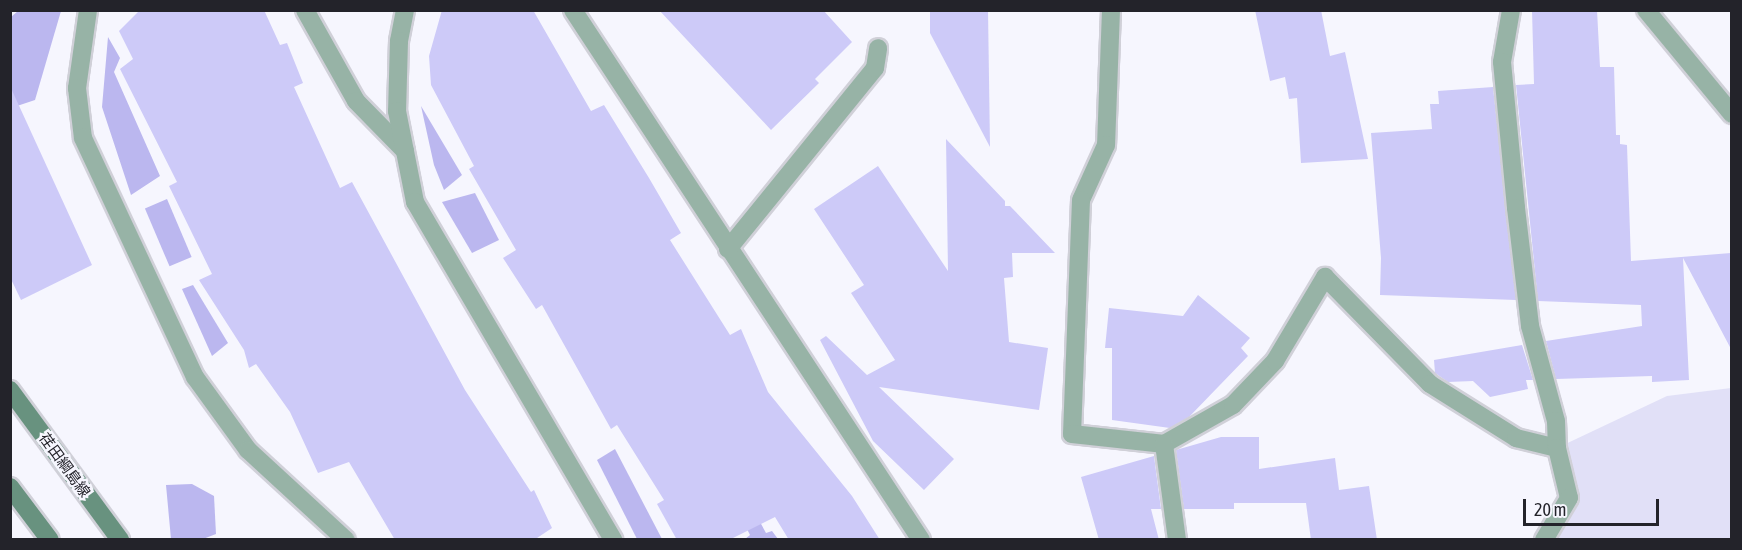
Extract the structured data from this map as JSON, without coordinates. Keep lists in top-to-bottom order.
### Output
{
  "streets": {
    "main road": ["荏田綱島線"]
  },
  "scale_bar": "20 m"
}
